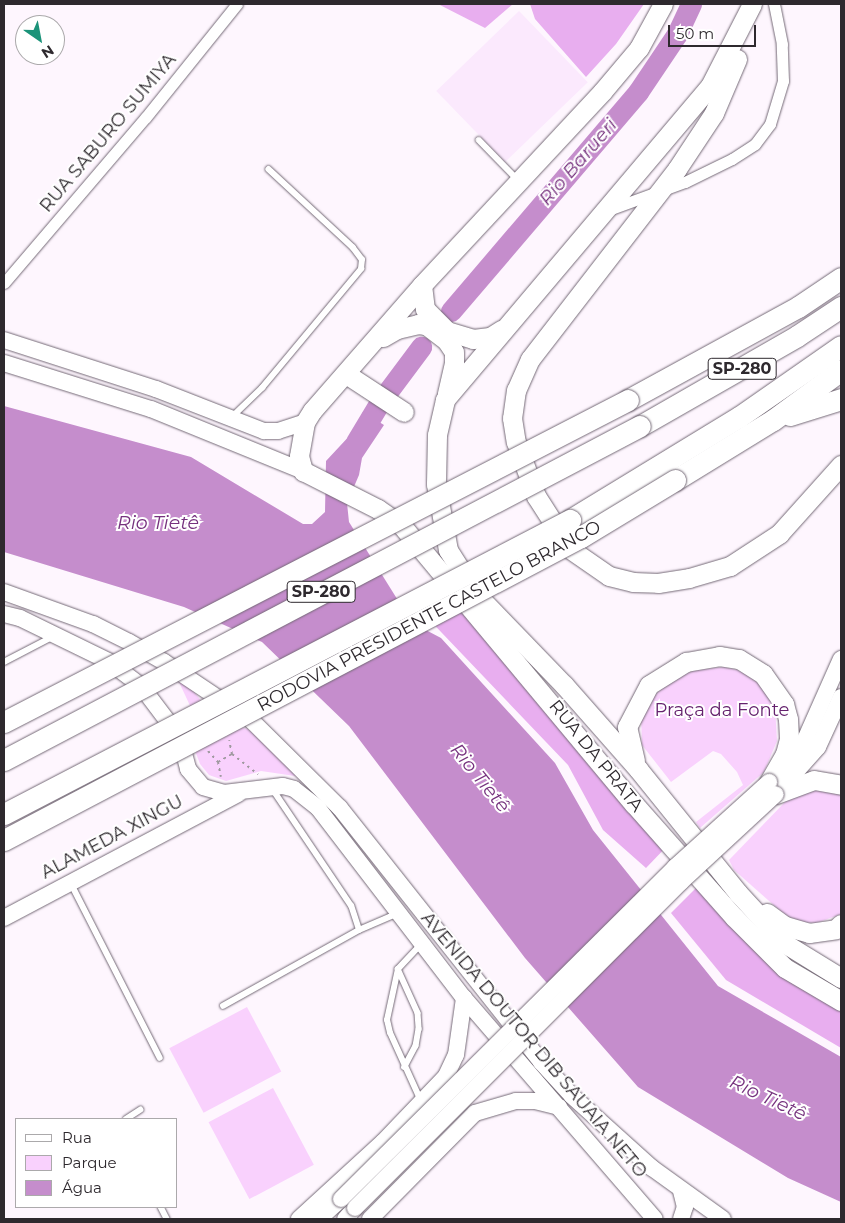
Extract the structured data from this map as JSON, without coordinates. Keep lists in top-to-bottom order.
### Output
{
  "streets": {
    "highway": ["SP-280", "RODOVIA PRESIDENTE CASTELO BRANCO"],
    "main road": ["RUA DA PRATA", "ALAMEDA XINGU", "AVENIDA DOUTOR DIB SAUAIA NETO"],
    "street": ["RUA SABURO SUMIYA"]
  },
  "crossings": [
    ["ALAMEDA XINGU", "AVENIDA DOUTOR DIB SAUAIA NETO"]
  ],
  "water": ["Rio Barueri", "Rio Tietê"],
  "parks": ["Praça da Fonte"],
  "legend": ["Rua", "Parque", "Água"],
  "scale_bar": "50 m",
  "north": "bottom right"
}
